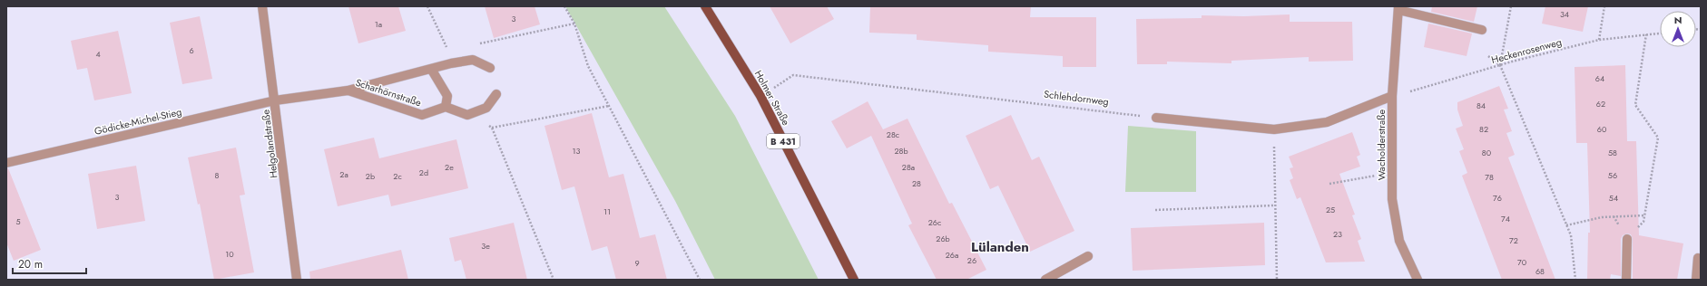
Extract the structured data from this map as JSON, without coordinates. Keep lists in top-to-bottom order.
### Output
{
  "streets": {
    "main road": ["Holmer Straße", "B 431"],
    "street": [
      "Scharhörnstraße",
      "Gödicke-Michel-Stieg",
      "Helgolandstraße",
      "Wacholderstraße"
    ],
    "path": ["Heckenrosenweg", "Schlehdornweg"]
  },
  "crossings": [
    ["Heckenrosenweg", "Wacholderstraße"],
    ["Scharhörnstraße", "Gödicke-Michel-Stieg"],
    ["Scharhörnstraße", "Helgolandstraße"],
    ["Holmer Straße", "Schlehdornweg"],
    ["Gödicke-Michel-Stieg", "Helgolandstraße"]
  ],
  "districts": ["Lülanden"],
  "house_numbers": [
    "34",
    "3",
    "1a",
    "6",
    "4",
    "64",
    "62",
    "84",
    "82",
    "60",
    "28c",
    "13",
    "28b",
    "80",
    "58",
    "2e",
    "28a",
    "2d",
    "2a",
    "8",
    "56",
    "2b",
    "2c",
    "78",
    "28",
    "3",
    "76",
    "54",
    "25",
    "11",
    "74",
    "5",
    "26c",
    "23",
    "26b",
    "72",
    "3e",
    "10",
    "26a",
    "26",
    "70",
    "9",
    "68"
  ],
  "scale_bar": "20 m",
  "north": "top"
}
